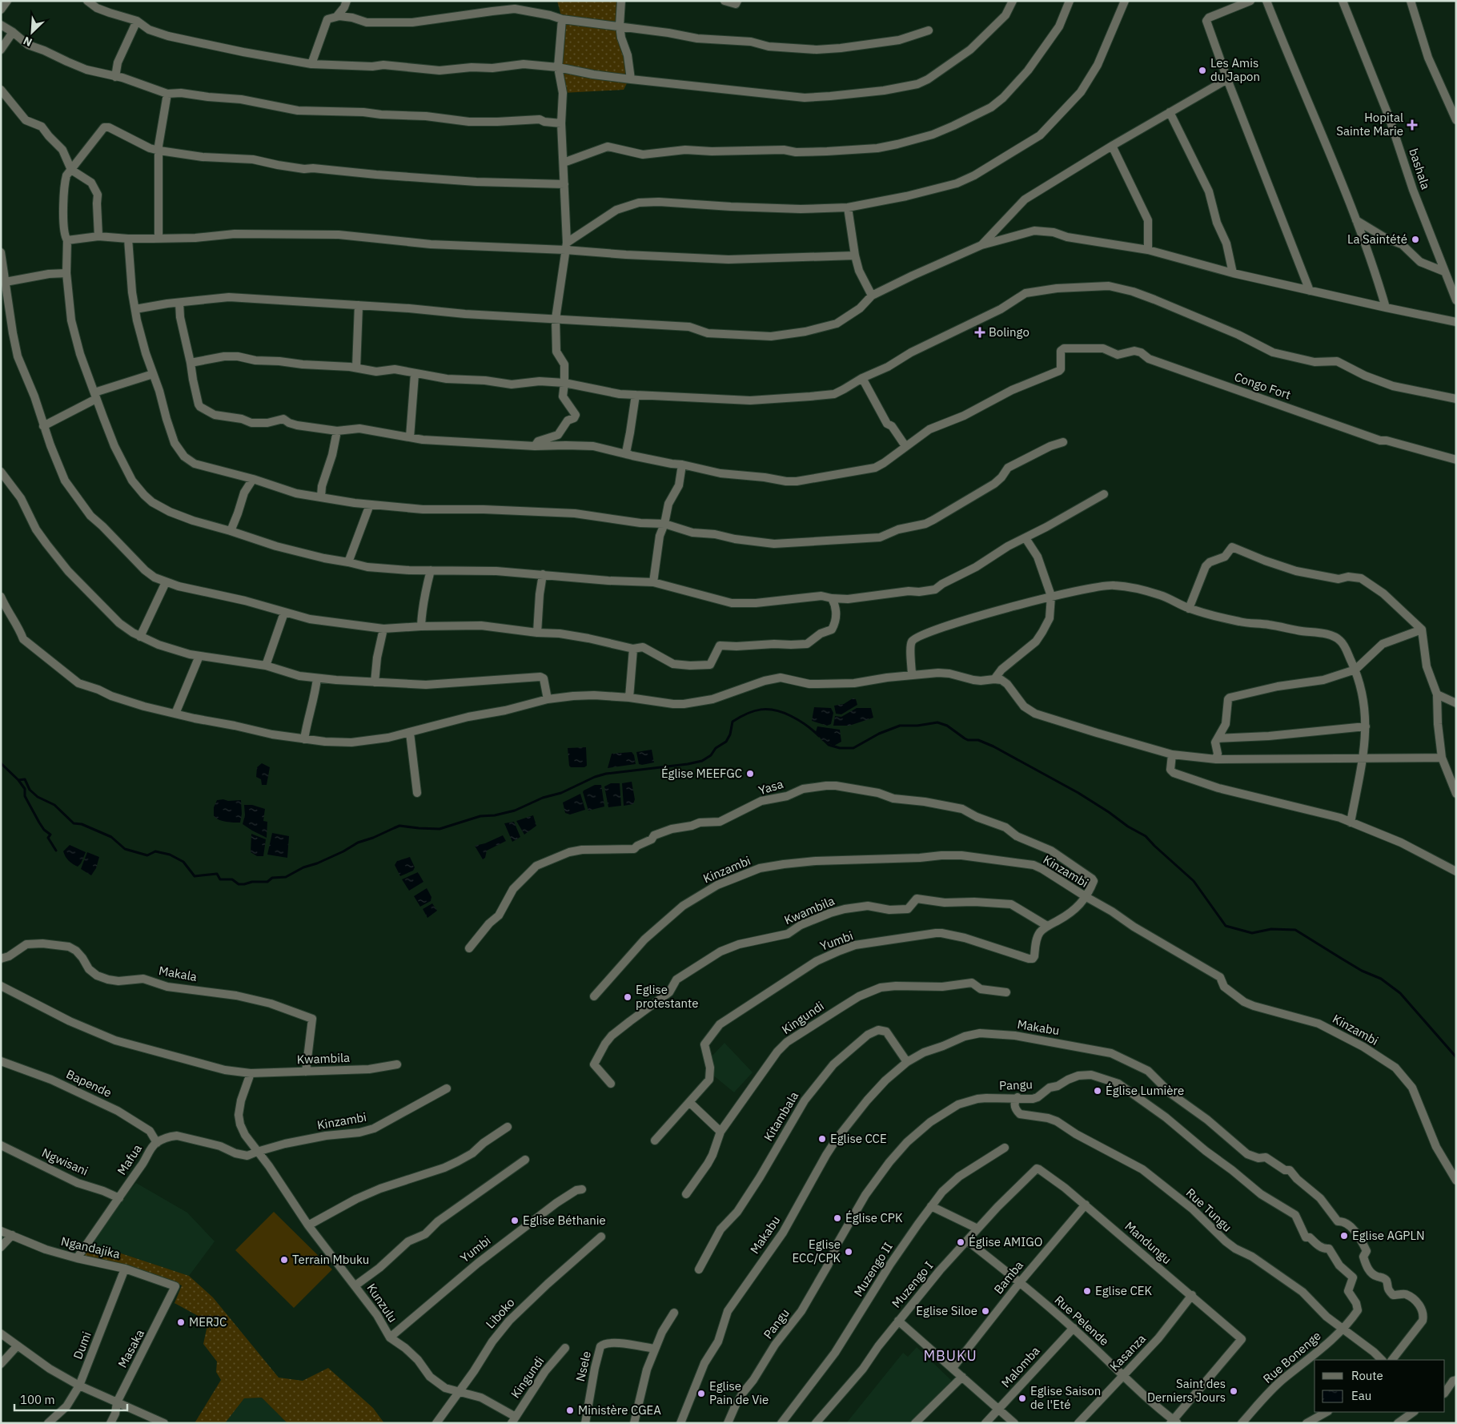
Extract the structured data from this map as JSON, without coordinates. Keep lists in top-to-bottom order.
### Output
{
  "streets": {
    "street": [
      "bashala",
      "Congo Fort",
      "Yasa",
      "Kinzambi",
      "Kwambila",
      "Yumbi",
      "Makala",
      "Kingundi",
      "Makabu",
      "Bapende",
      "Pangu",
      "Kitambala",
      "Mafua",
      "Ngwisani",
      "Rue Tungu",
      "Mandungu",
      "Ngandajika",
      "Muzengo II",
      "Bamba",
      "Muzengo I",
      "Kunzulu",
      "Liboko",
      "Rue Pelende",
      "Dumi",
      "Masaka",
      "Kasanza",
      "Rue Bonenge",
      "Nsele",
      "Malomba"
    ]
  },
  "crossings": [
    ["Yasa", "Kinzambi"],
    ["Kinzambi", "Mafua"],
    ["Kinzambi", "Kunzulu"],
    ["Kwambila", "Yumbi"],
    ["Kwambila", "Makala"],
    ["Kwambila", "Kunzulu"],
    ["Yumbi", "Kunzulu"],
    ["Kingundi", "Kunzulu"],
    ["Makabu", "Kitambala"],
    ["Bapende", "Mafua"],
    ["Pangu", "Rue Tungu"],
    ["Pangu", "Rue Bonenge"],
    ["Mafua", "Ngwisani"],
    ["Mafua", "Ngandajika"],
    ["Mafua", "Kunzulu"],
    ["Rue Tungu", "Rue Bonenge"],
    ["Mandungu", "Bamba"],
    ["Mandungu", "Muzengo I"],
    ["Mandungu", "Rue Pelende"],
    ["Mandungu", "Kasanza"],
    ["Ngandajika", "Dumi"],
    ["Ngandajika", "Masaka"],
    ["Bamba", "Rue Pelende"],
    ["Muzengo I", "Rue Pelende"],
    ["Kunzulu", "Liboko"],
    ["Rue Pelende", "Kasanza"],
    ["Rue Pelende", "Malomba"]
  ],
  "districts": ["MBUKU"],
  "places": {
    "other": [
      "Les Amis du Japon",
      "La Saintété",
      "Église MEEFGC",
      "Eglise protestante",
      "Église Lumière",
      "Eglise CCE",
      "Église CPK",
      "Eglise Béthanie",
      "Eglise AGPLN",
      "Église AMIGO",
      "Eglise ECC/CPK",
      "Terrain Mbuku",
      "Eglise CEK",
      "Eglise Siloe",
      "MERJC",
      "Saint des Derniers Jours",
      "Eglise Pain de Vie",
      "Eglise Saison de l'Eté",
      "Ministère CGEA"
    ],
    "health": ["Hopital Sainte Marie", "Bolingo"]
  },
  "legend": ["Route", "Eau"],
  "scale_bar": "100 m",
  "north": "bottom left"
}
